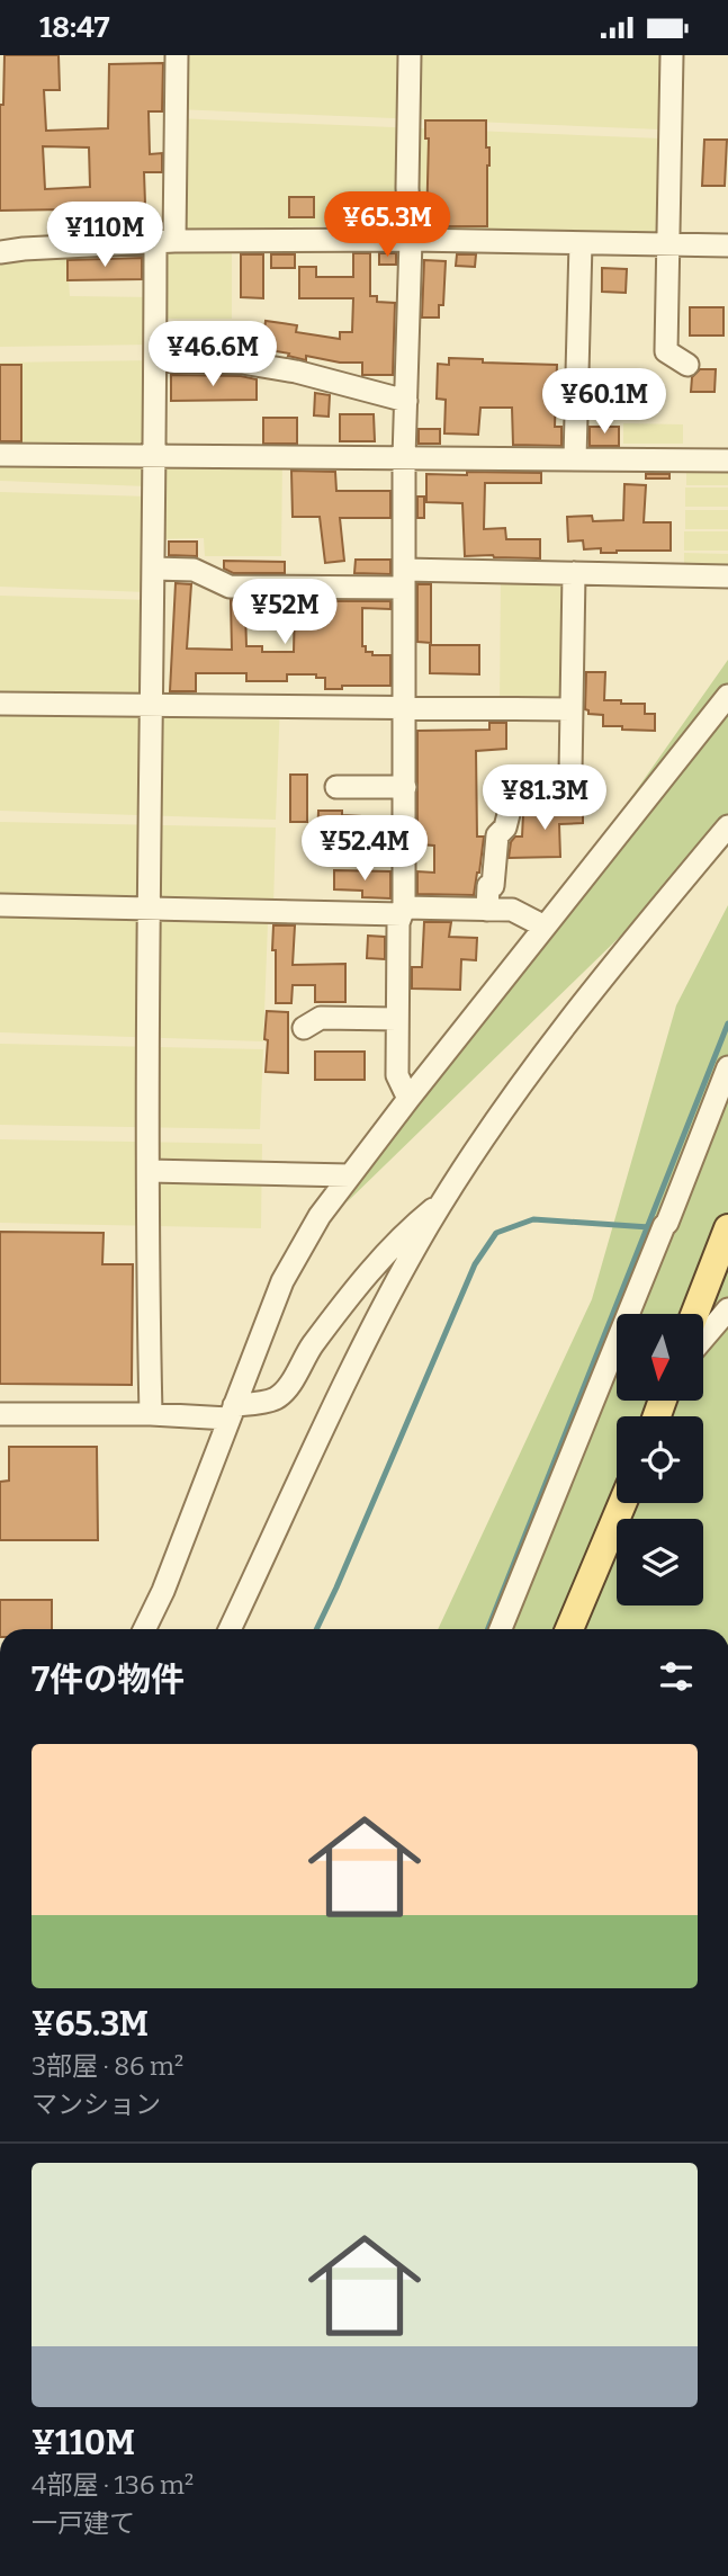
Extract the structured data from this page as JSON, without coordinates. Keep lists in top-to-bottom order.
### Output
{
  "north": "bottom",
  "page": {
    "status": "18:47",
    "price": [
      "¥65.3M",
      "¥110M",
      "¥46.6M",
      "¥60.1M",
      "¥52M",
      "¥81.3M",
      "¥52.4M"
    ],
    "heading": "7件の物件",
    "list": [
      {
        "name": "¥65.3M",
        "note": "3部屋 · 86 m² · マンション"
      },
      {
        "name": "¥110M",
        "note": "4部屋 · 136 m² · 一戸建て"
      }
    ]
  }
}
